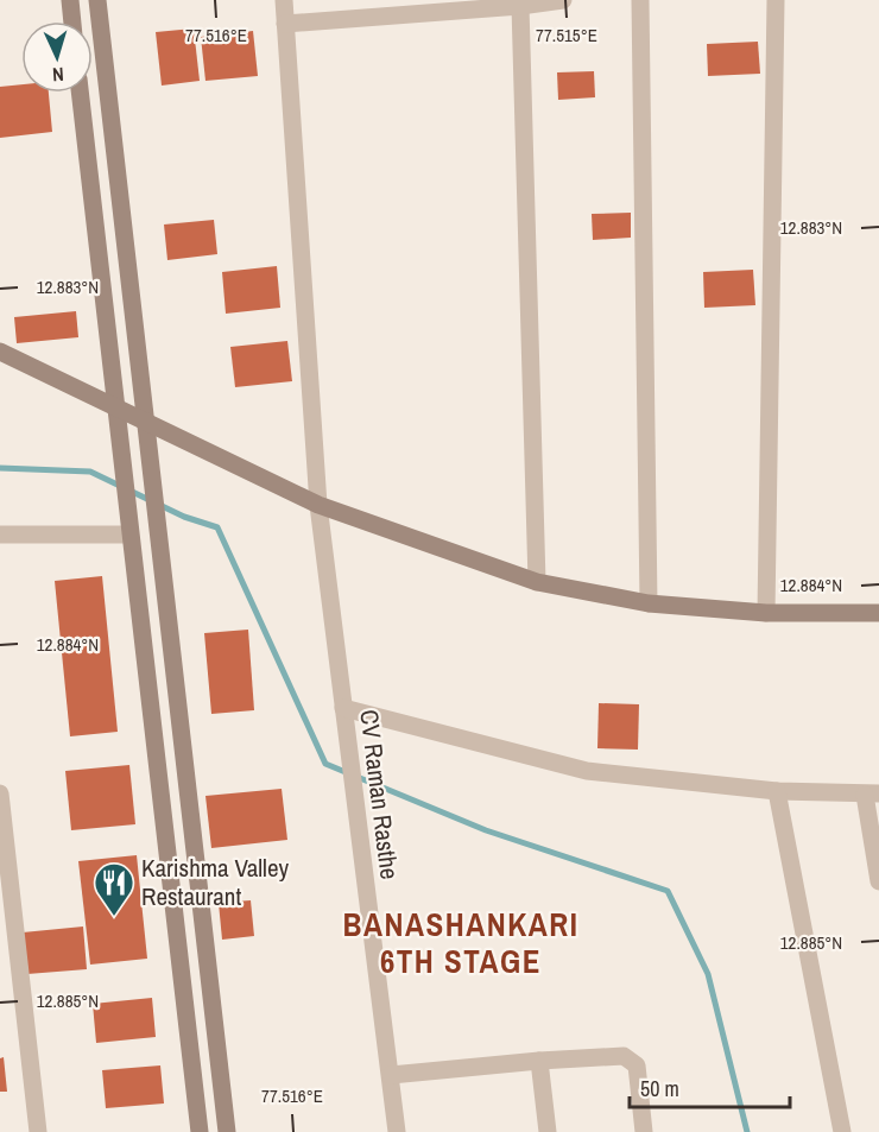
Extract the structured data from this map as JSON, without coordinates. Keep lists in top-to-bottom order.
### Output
{
  "streets": {
    "street": ["CV Raman Rasthe"]
  },
  "districts": ["BANASHANKARI 6TH STAGE"],
  "places": {
    "restaurant": ["Karishma Valley Restaurant"]
  },
  "scale_bar": "50 m",
  "north": "bottom",
  "coordinates": [
    "77.516°E",
    "77.515°E",
    "12.883°N",
    "12.884°N",
    "12.885°N"
  ]
}
